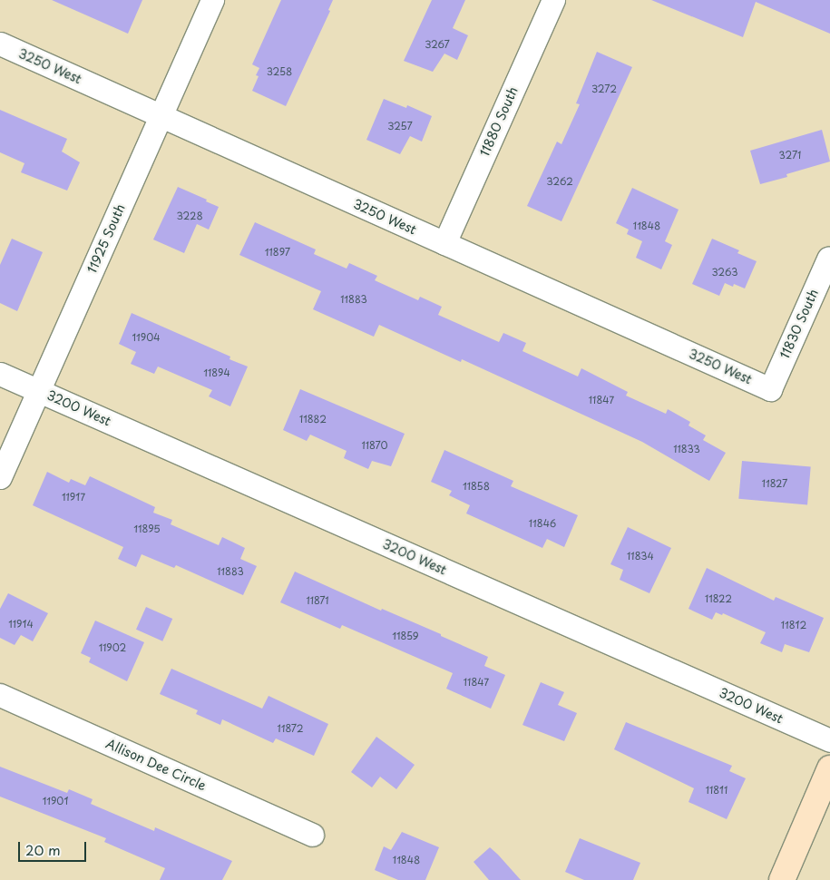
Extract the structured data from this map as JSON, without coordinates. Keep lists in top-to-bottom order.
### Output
{
  "streets": {
    "street": [
      "3250 West",
      "11880 South",
      "11925 South",
      "11830 South",
      "3200 West",
      "Allison Dee Circle"
    ]
  },
  "crossings": [
    ["3250 West", "11880 South"],
    ["3250 West", "11925 South"],
    ["3250 West", "11830 South"],
    ["11925 South", "3200 West"]
  ],
  "house_numbers": [
    "3267",
    "3258",
    "3272",
    "3257",
    "3271",
    "3262",
    "3228",
    "11848",
    "11897",
    "3263",
    "11883",
    "11904",
    "11894",
    "11847",
    "11882",
    "11870",
    "11833",
    "11827",
    "11858",
    "11917",
    "11846",
    "11895",
    "11834",
    "11883",
    "11822",
    "11871",
    "11914",
    "11812",
    "11859",
    "11902",
    "11847",
    "11872",
    "11811",
    "11901",
    "11848"
  ],
  "scale_bar": "20 m"
}
